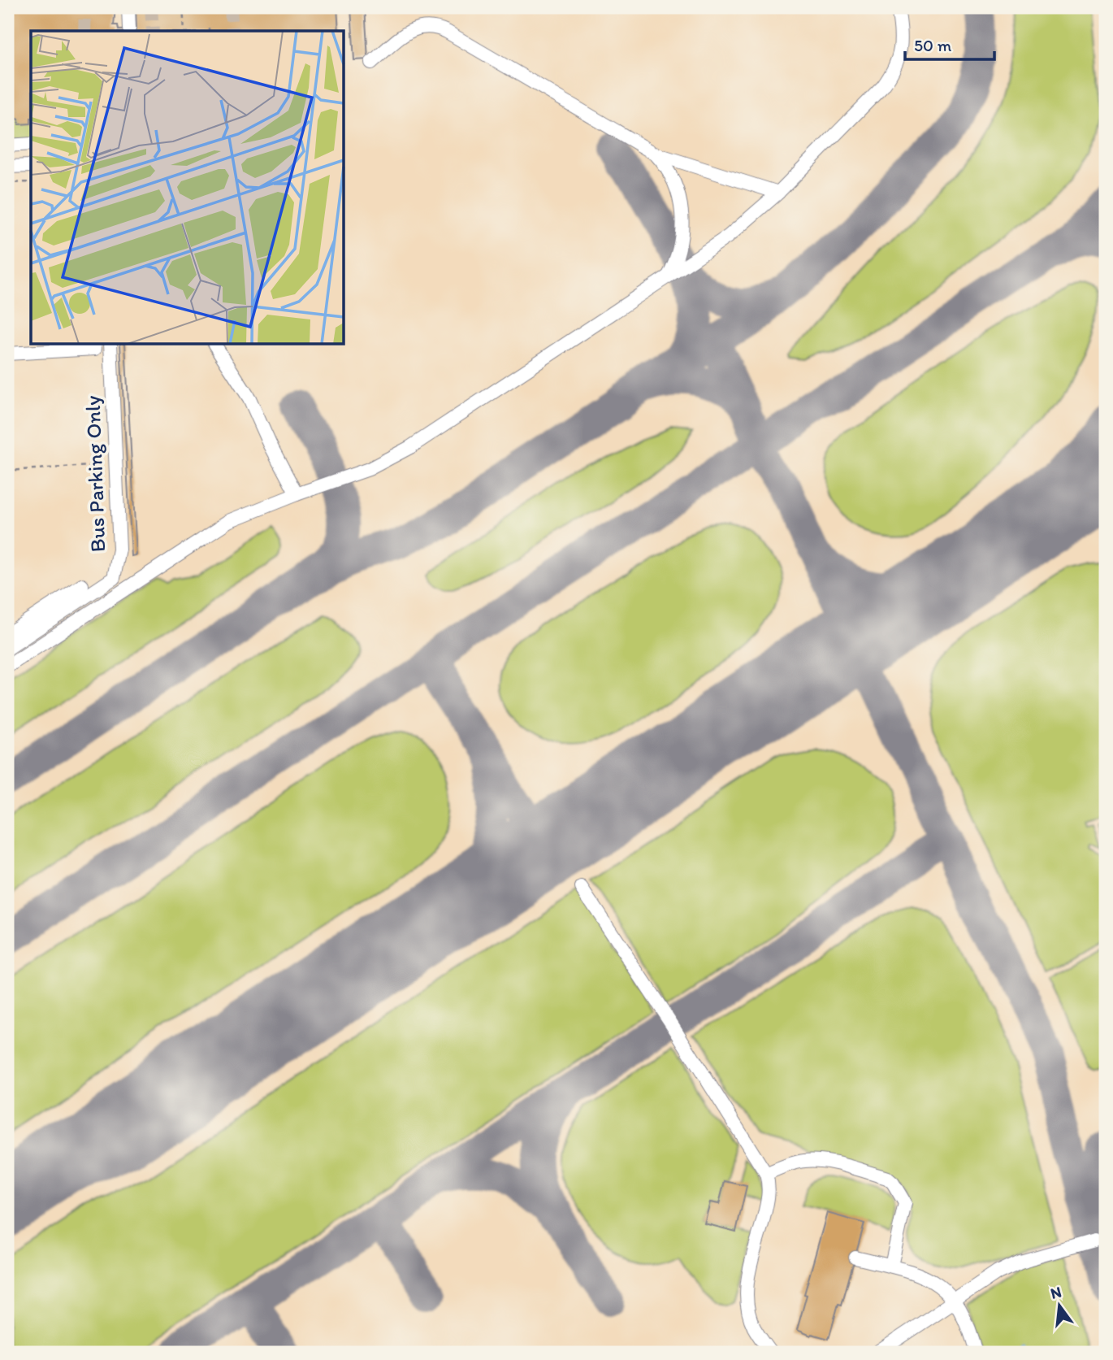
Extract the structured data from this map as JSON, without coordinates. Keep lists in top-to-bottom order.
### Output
{
  "streets": {
    "street": ["Bus Parking Only"]
  },
  "scale_bar": "50 m",
  "north": "top"
}
